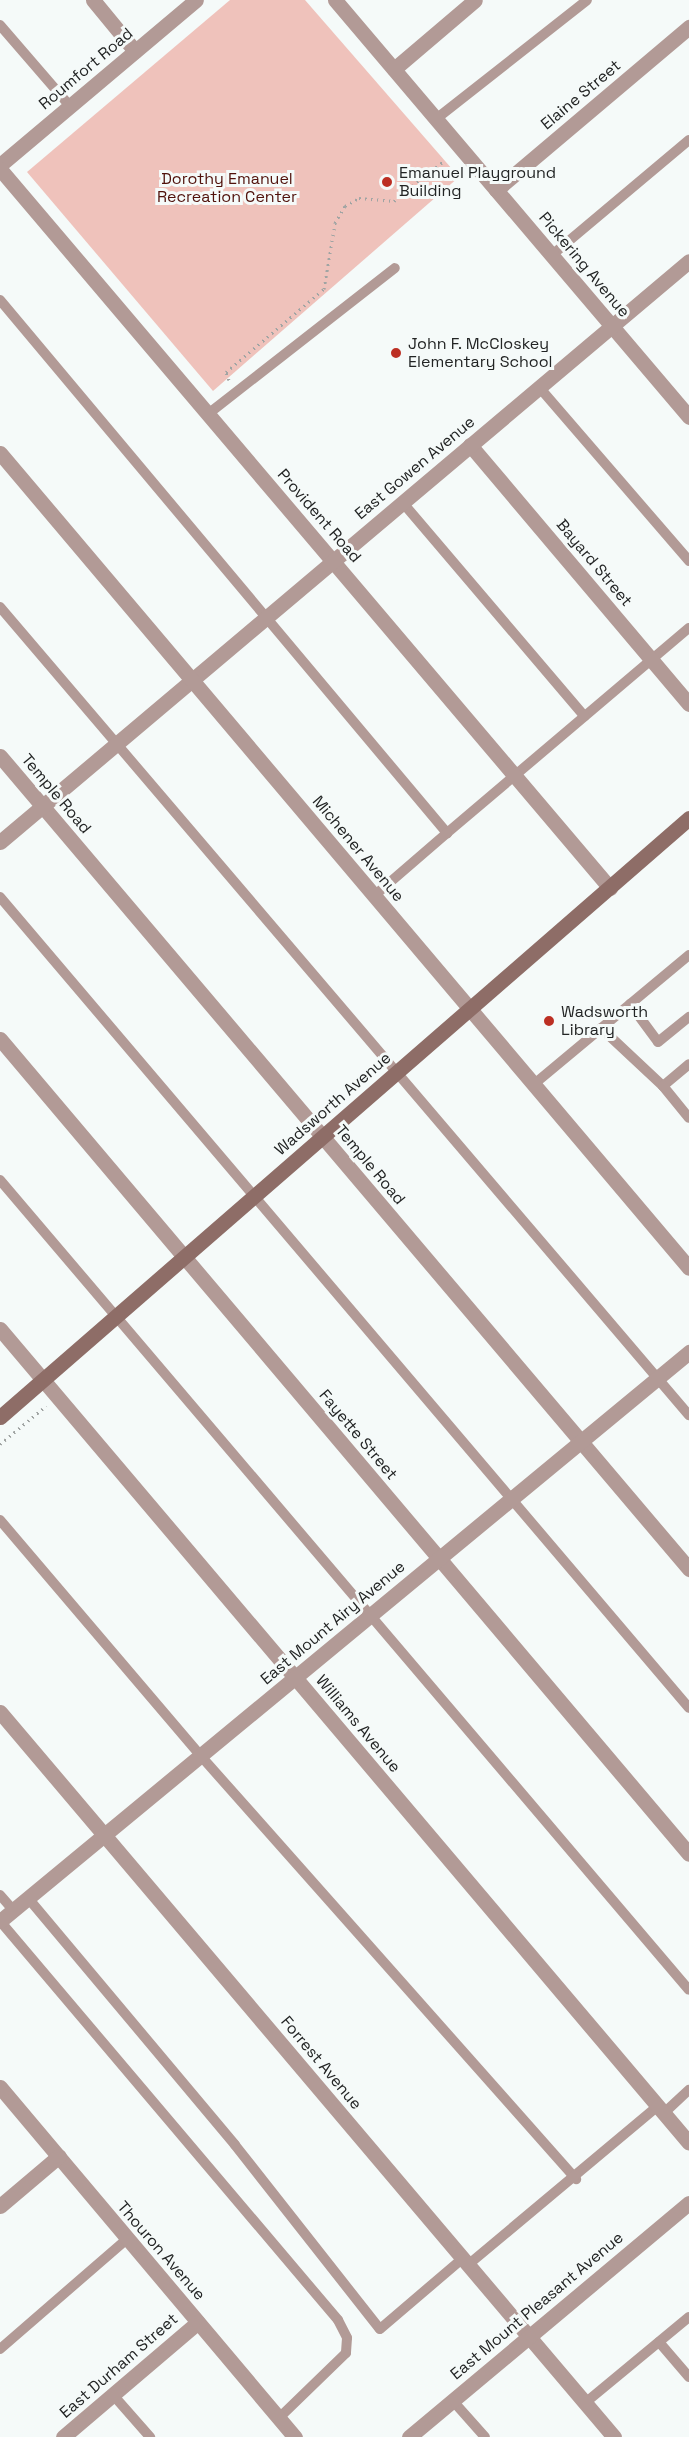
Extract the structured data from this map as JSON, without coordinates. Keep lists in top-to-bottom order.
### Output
{
  "streets": {
    "main road": ["Wadsworth Avenue"],
    "street": [
      "Roumfort Road",
      "Elaine Street",
      "Pickering Avenue",
      "East Gowen Avenue",
      "Provident Road",
      "Bayard Street",
      "Temple Road",
      "Michener Avenue",
      "Fayette Street",
      "East Mount Airy Avenue",
      "Williams Avenue",
      "Forrest Avenue",
      "Thouron Avenue",
      "East Mount Pleasant Avenue",
      "East Durham Street"
    ]
  },
  "crossings": [
    ["Roumfort Road", "Provident Road"],
    ["Elaine Street", "Pickering Avenue"],
    ["Pickering Avenue", "East Gowen Avenue"],
    ["East Gowen Avenue", "Provident Road"],
    ["East Gowen Avenue", "Bayard Street"],
    ["East Gowen Avenue", "Temple Road"],
    ["East Gowen Avenue", "Michener Avenue"],
    ["Provident Road", "Wadsworth Avenue"],
    ["Temple Road", "Wadsworth Avenue"],
    ["Temple Road", "East Mount Airy Avenue"],
    ["Michener Avenue", "Wadsworth Avenue"],
    ["Wadsworth Avenue", "Fayette Street"],
    ["Wadsworth Avenue", "Williams Avenue"],
    ["Fayette Street", "East Mount Airy Avenue"],
    ["East Mount Airy Avenue", "Williams Avenue"],
    ["East Mount Airy Avenue", "Forrest Avenue"],
    ["Forrest Avenue", "East Mount Pleasant Avenue"],
    ["Thouron Avenue", "East Durham Street"]
  ],
  "parks": ["Dorothy Emanuel Recreation Center"],
  "places": ["Emanuel Playground Building", "John F. McCloskey Elementary School", "Wadsworth Library"]
}
